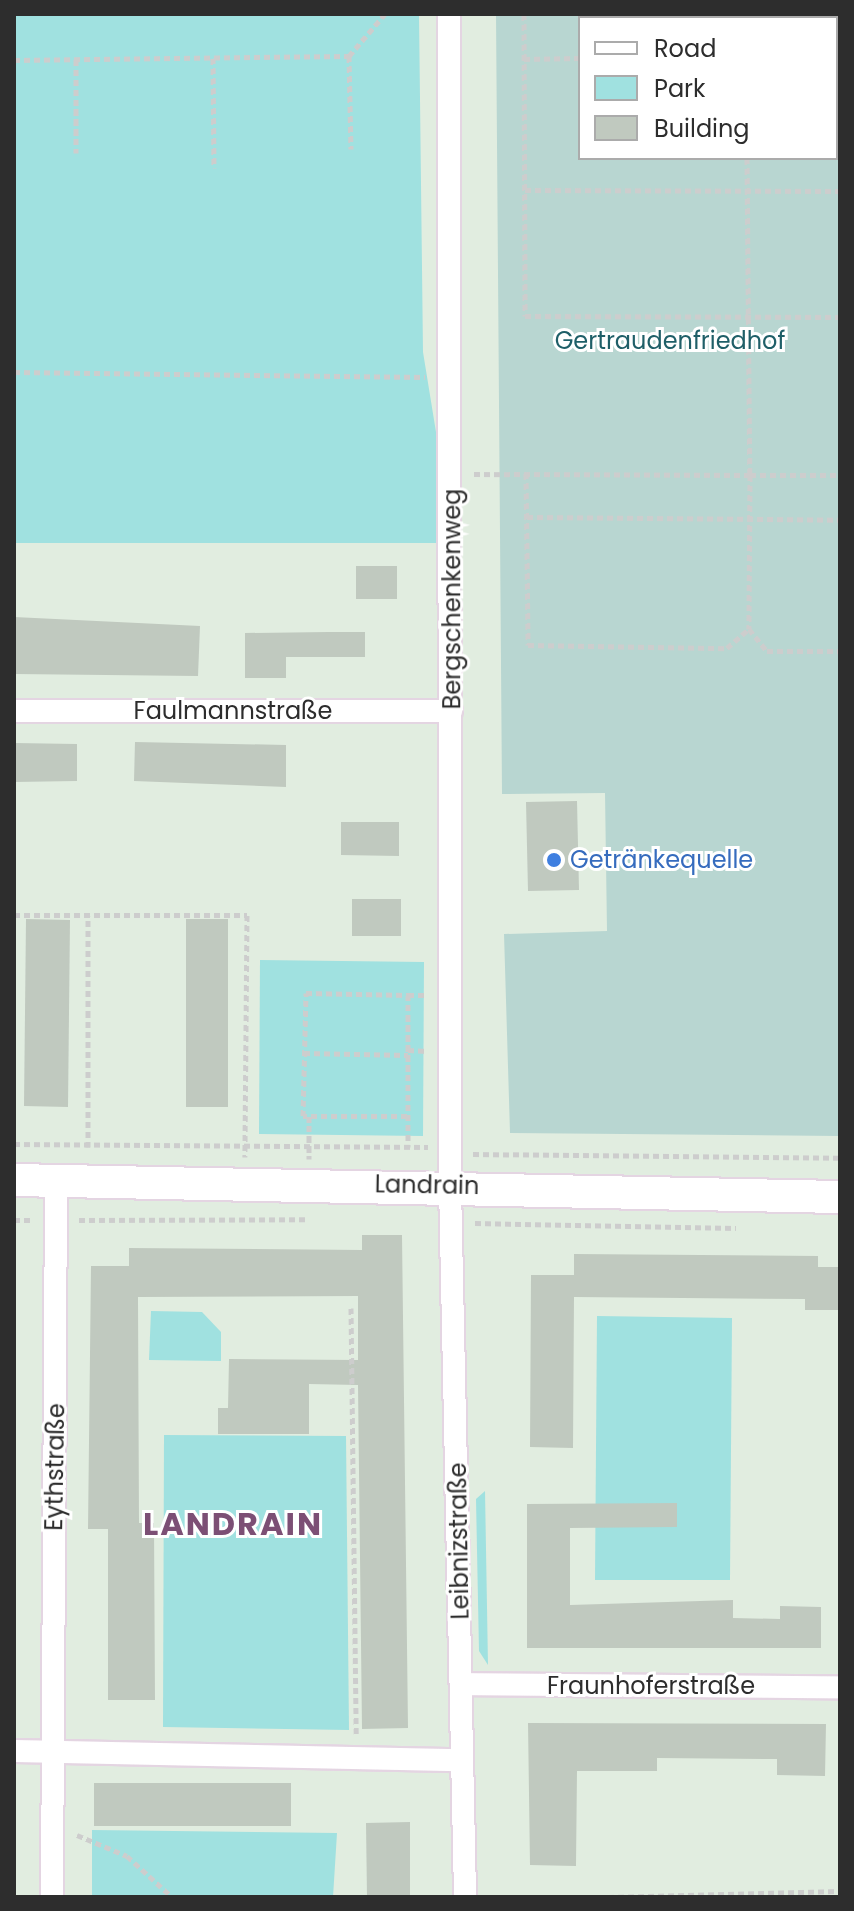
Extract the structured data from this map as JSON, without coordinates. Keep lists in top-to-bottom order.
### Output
{
  "streets": {
    "street": [
      "Bergschenkenweg",
      "Faulmannstraße",
      "Landrain",
      "Eythstraße",
      "Leibnizstraße",
      "Fraunhoferstraße"
    ]
  },
  "crossings": [
    ["Bergschenkenweg", "Faulmannstraße"],
    ["Bergschenkenweg", "Landrain"],
    ["Bergschenkenweg", "Leibnizstraße"],
    ["Landrain", "Eythstraße"],
    ["Landrain", "Leibnizstraße"],
    ["Leibnizstraße", "Fraunhoferstraße"]
  ],
  "districts": ["LANDRAIN"],
  "parks": ["Gertraudenfriedhof"],
  "places": ["Getränkequelle"],
  "legend": ["Road", "Park", "Building"]
}
